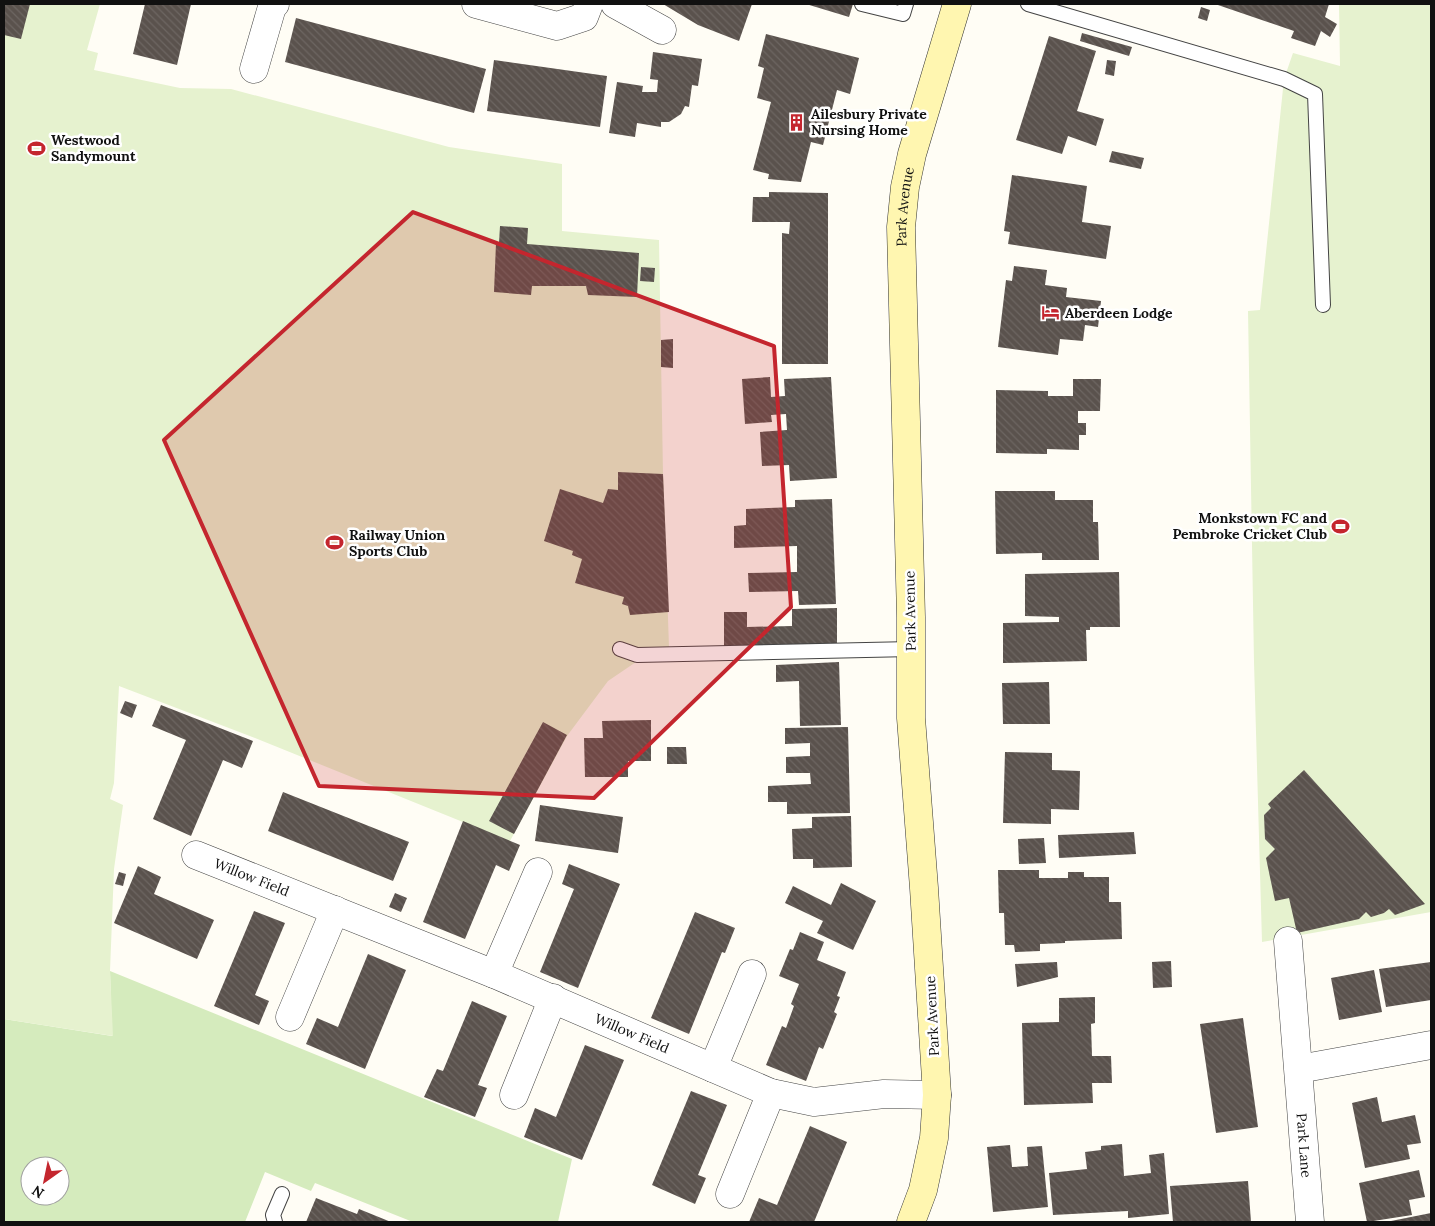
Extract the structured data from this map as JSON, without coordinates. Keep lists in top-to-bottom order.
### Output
{
  "streets": {
    "street": ["Park Avenue", "Willow Field", "Park Lane"]
  },
  "crossings": [
    ["Park Avenue", "Willow Field"]
  ],
  "places": {
    "building": ["Ailesbury Private Nursing Home"],
    "sports": ["Westwood Sandymount", "Monkstown FC and Pembroke Cricket Club", "Railway Union Sports Club"],
    "hotel": ["Aberdeen Lodge"]
  },
  "north": "bottom left"
}
